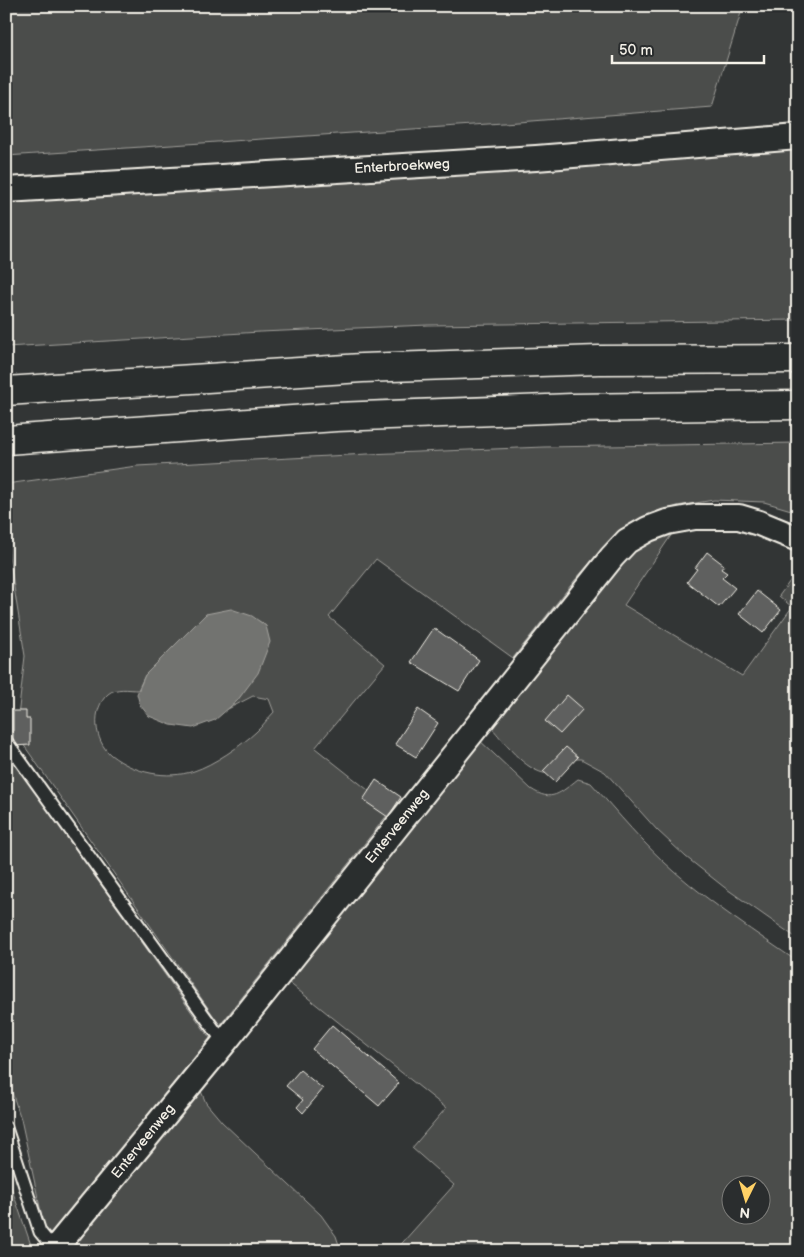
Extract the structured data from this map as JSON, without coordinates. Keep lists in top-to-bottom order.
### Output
{
  "streets": {
    "street": ["Enterbroekweg", "Enterveenweg"]
  },
  "scale_bar": "50 m",
  "north": "bottom"
}
